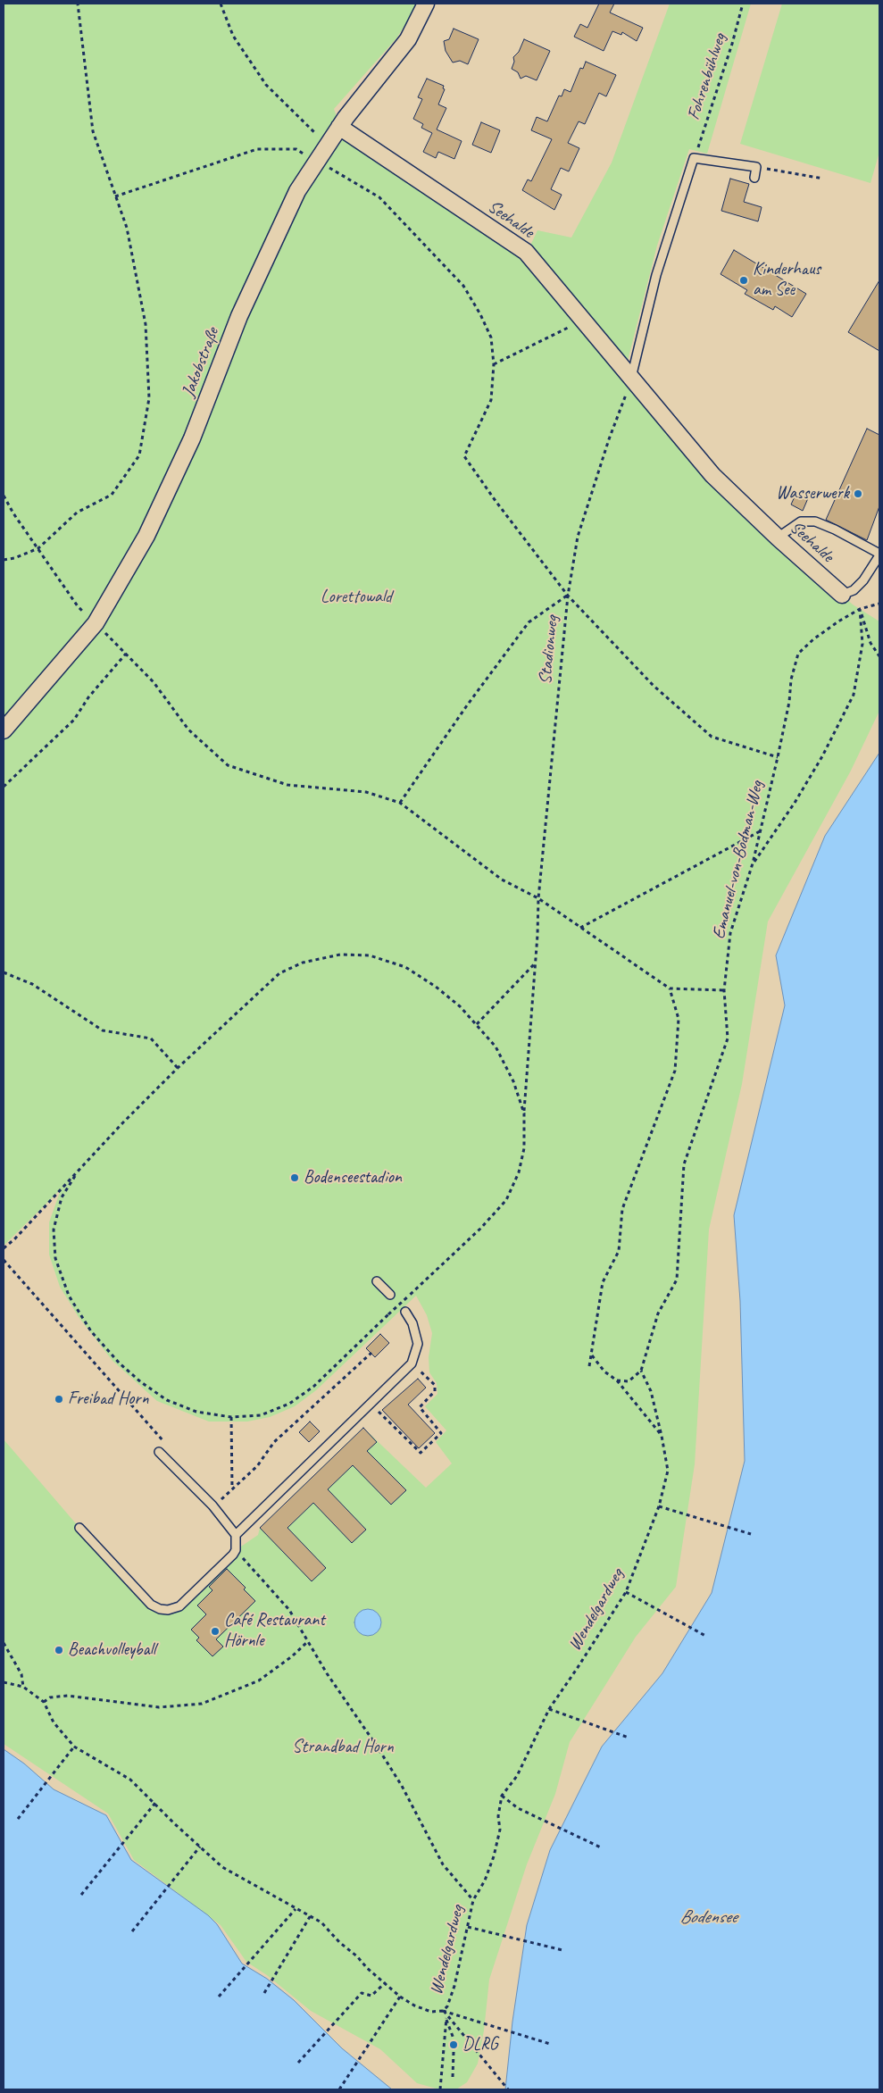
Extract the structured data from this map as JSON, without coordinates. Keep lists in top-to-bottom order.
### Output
{
  "streets": {
    "street": ["Seehalde", "Jakobstraße"],
    "path": [
      "Fohrenbühlweg",
      "Stadionweg",
      "Emanuel-von-Bodman-Weg",
      "Wendelgardweg"
    ]
  },
  "crossings": [
    ["Seehalde", "Jakobstraße"],
    ["Seehalde", "Stadionweg"],
    ["Emanuel-von-Bodman-Weg", "Wendelgardweg"]
  ],
  "water": ["Bodensee"],
  "parks": ["Lorettowald", "Strandbad Horn"],
  "places": [
    "Kinderhaus am See",
    "Wasserwerk",
    "Bodenseestadion",
    "Freibad Horn",
    "Café Restaurant Hörnle",
    "Beachvolleyball",
    "DLRG"
  ]
}
